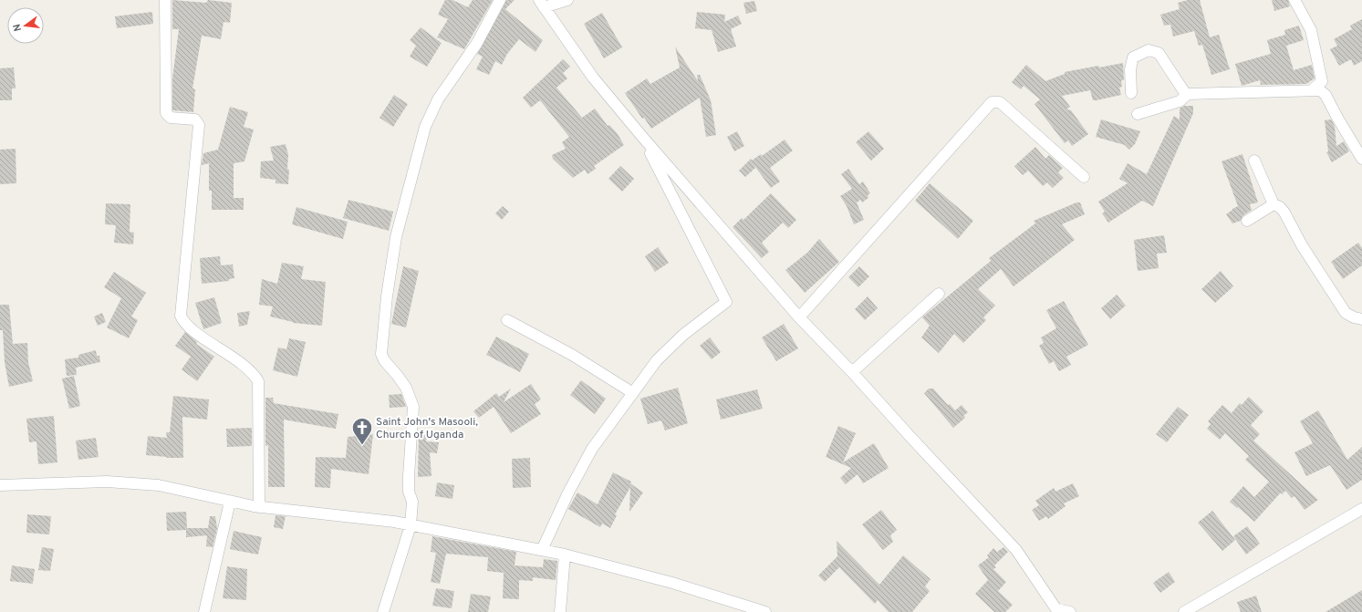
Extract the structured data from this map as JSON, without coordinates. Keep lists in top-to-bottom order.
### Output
{
  "places": {
    "church": ["Saint John's Masooli, Church of Uganda"]
  },
  "north": "left"
}
